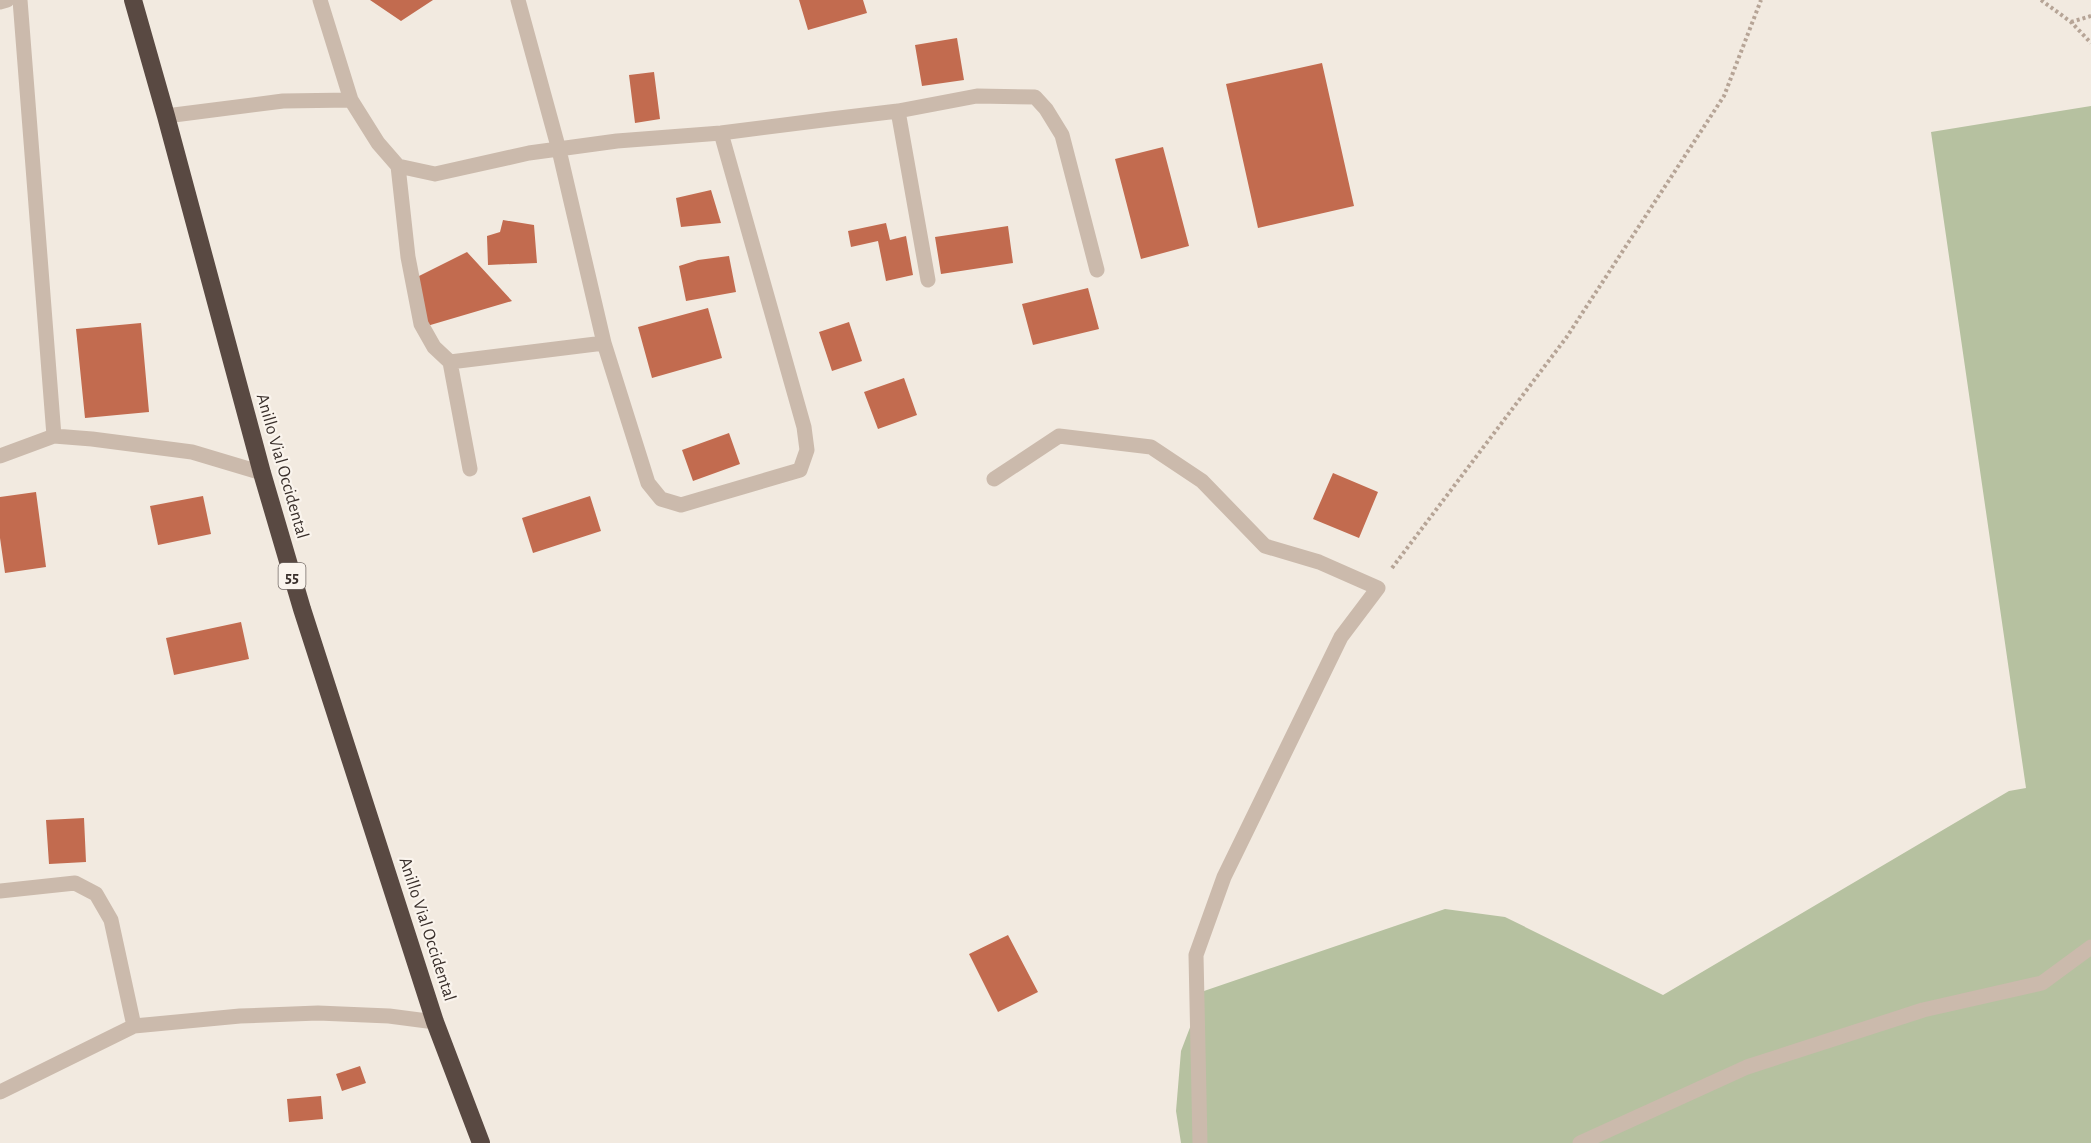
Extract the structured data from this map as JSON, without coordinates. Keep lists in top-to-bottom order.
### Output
{
  "streets": {
    "highway": ["Anillo Vial Occidental", "55"]
  }
}
